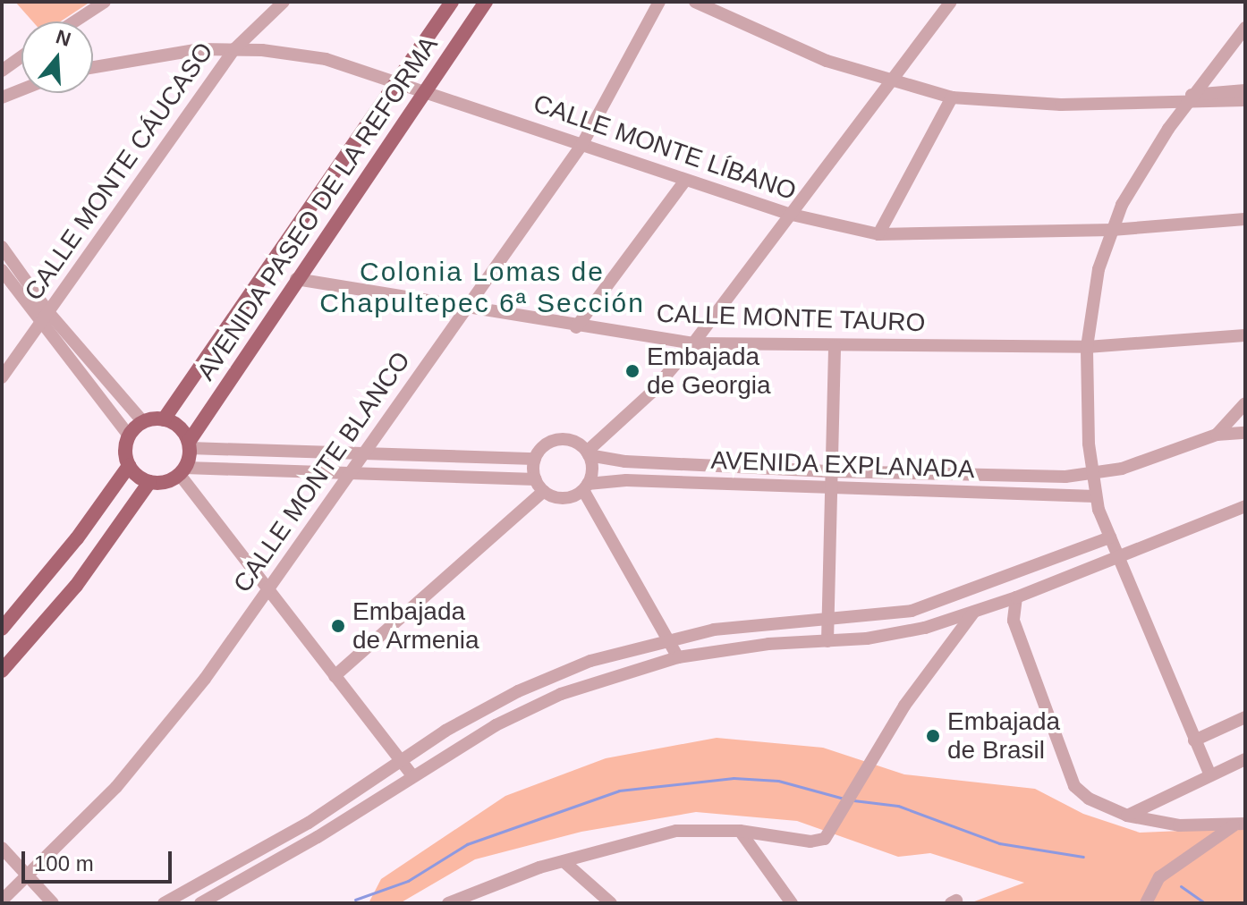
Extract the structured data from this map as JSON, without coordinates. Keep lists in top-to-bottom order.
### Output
{
  "streets": {
    "main road": ["AVENIDA PASEO DE LA REFORMA"],
    "street": [
      "CALLE MONTE LÍBANO",
      "CALLE MONTE CÁUCASO",
      "CALLE MONTE TAURO",
      "AVENIDA EXPLANADA",
      "CALLE MONTE BLANCO"
    ]
  },
  "crossings": [
    ["CALLE MONTE LÍBANO", "CALLE MONTE CÁUCASO"],
    ["CALLE MONTE LÍBANO", "AVENIDA PASEO DE LA REFORMA"],
    ["CALLE MONTE LÍBANO", "CALLE MONTE BLANCO"],
    ["AVENIDA PASEO DE LA REFORMA", "CALLE MONTE TAURO"],
    ["CALLE MONTE TAURO", "CALLE MONTE BLANCO"]
  ],
  "districts": ["Colonia Lomas de Chapultepec 6ª Sección"],
  "places": ["Embajada de Georgia", "Embajada de Armenia", "Embajada de Brasil"],
  "scale_bar": "100 m",
  "north": "top"
}
